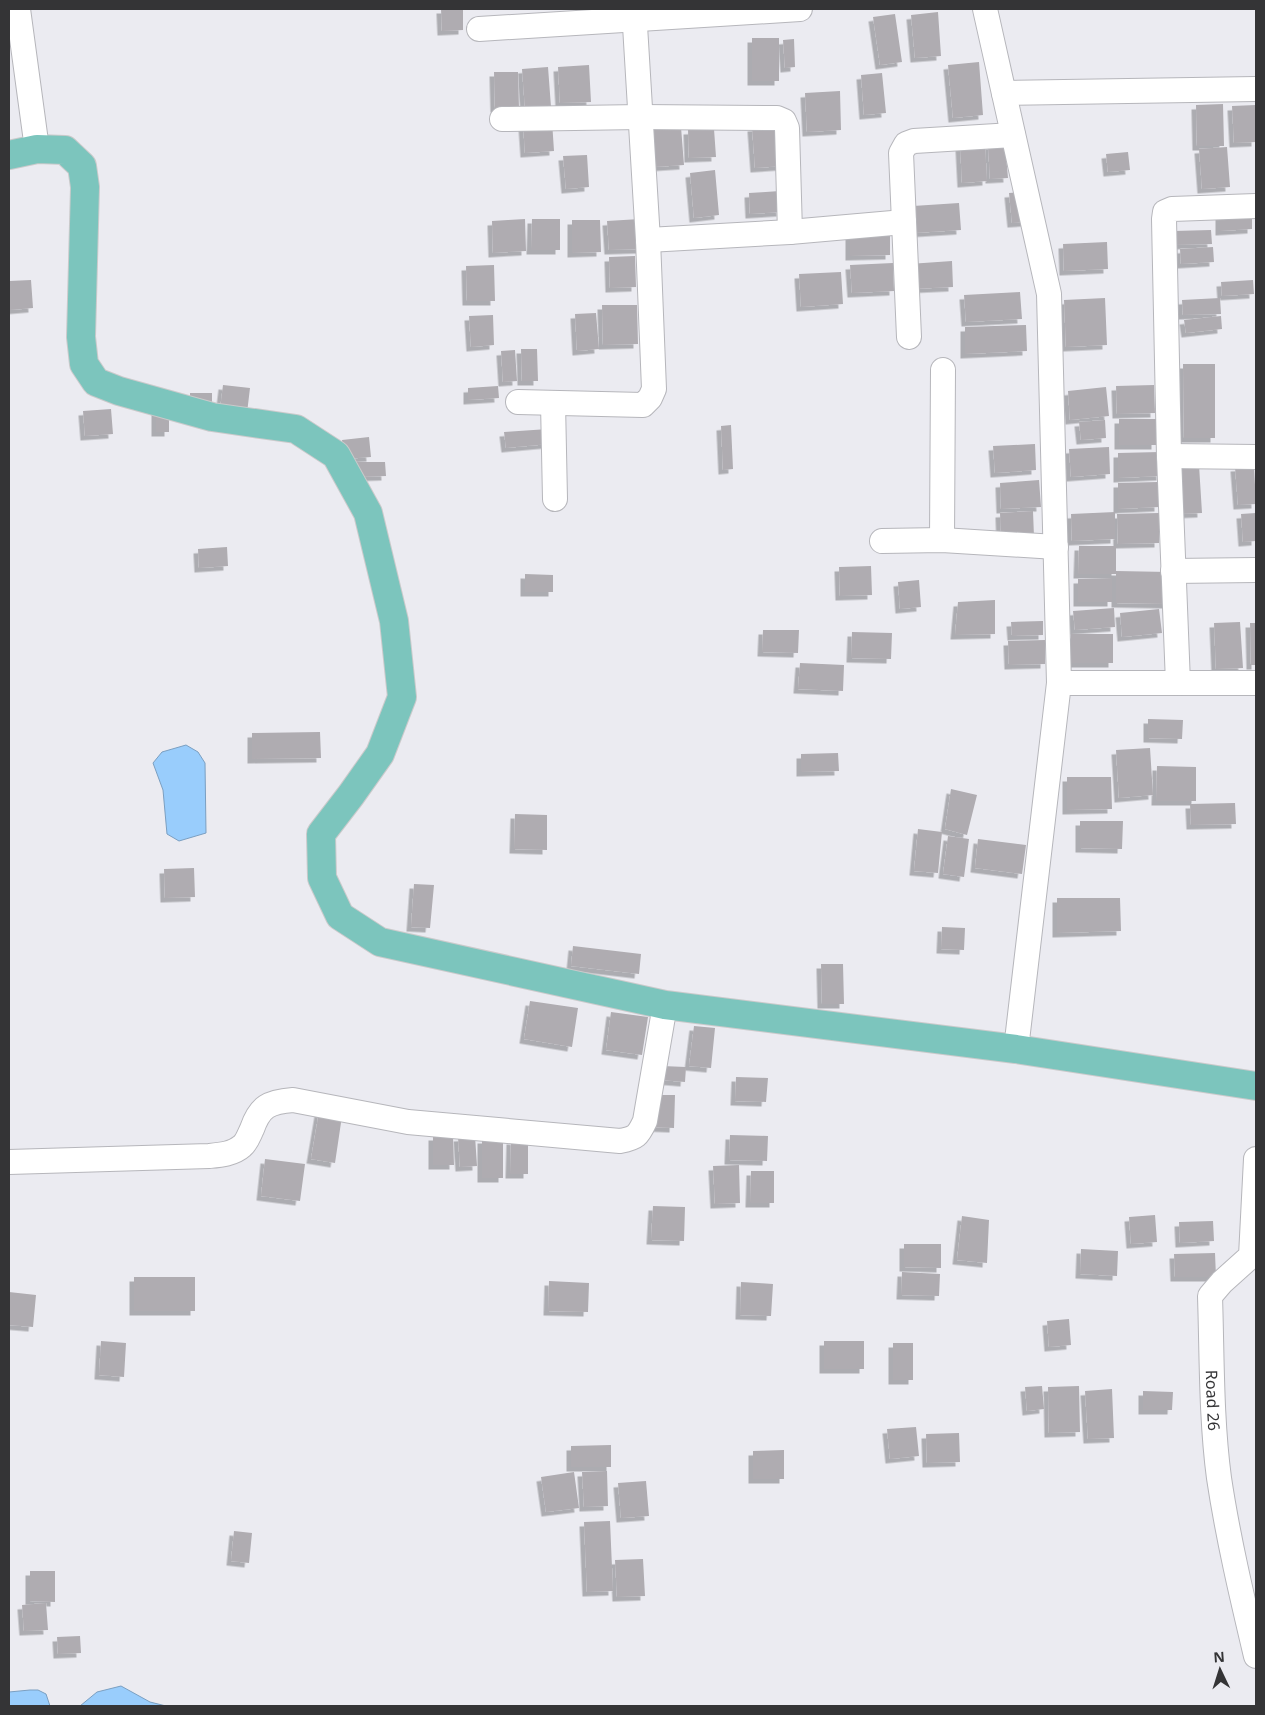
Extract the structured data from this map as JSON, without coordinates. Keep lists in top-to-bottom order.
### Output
{
  "streets": {
    "street": ["Road 26"]
  },
  "north": "top"
}
